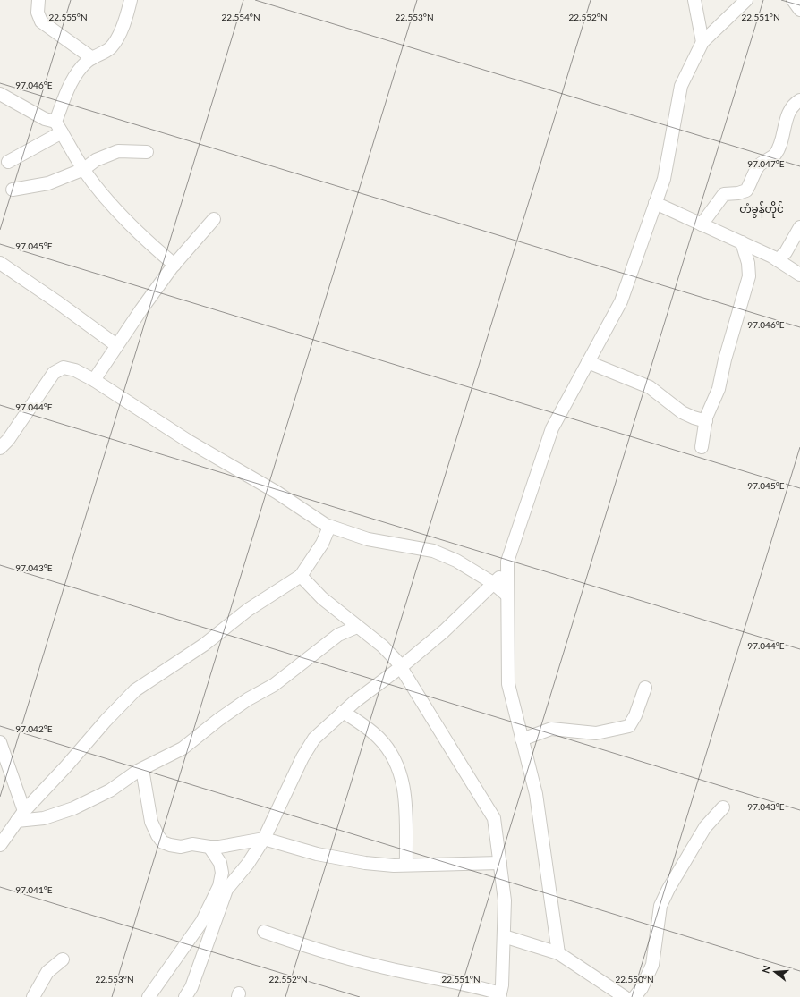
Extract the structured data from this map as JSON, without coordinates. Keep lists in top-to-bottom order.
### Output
{
  "districts": ["တံခွန်တိုင်"],
  "north": "left",
  "coordinates": [
    "22.555°N",
    "22.554°N",
    "22.553°N",
    "22.552°N",
    "22.551°N",
    "97.046°E",
    "97.047°E",
    "97.045°E",
    "97.044°E",
    "97.043°E",
    "97.042°E",
    "97.041°E",
    "22.550°N"
  ]
}
